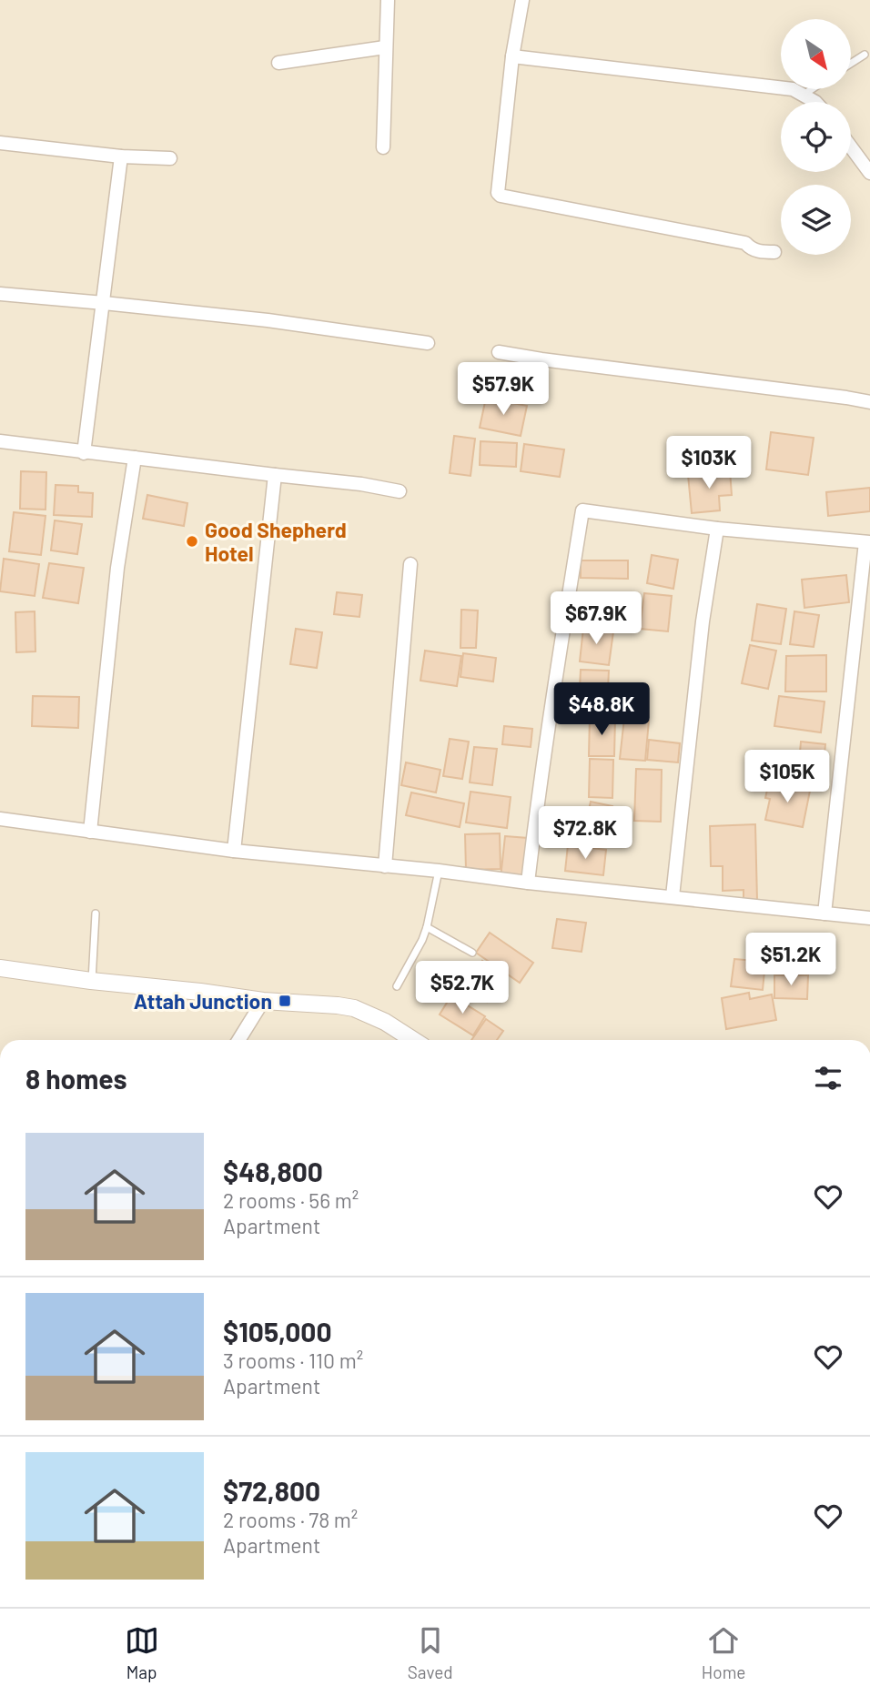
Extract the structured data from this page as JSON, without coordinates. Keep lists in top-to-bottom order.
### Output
{
  "places": {
    "other": ["Good Shepherd Hotel"],
    "transit": ["Attah Junction"]
  },
  "north": "bottom right",
  "page": {
    "price": [
      "$57.9K",
      "$103K",
      "$67.9K",
      "$48.8K",
      "$105K",
      "$72.8K",
      "$51.2K",
      "$52.7K"
    ],
    "heading": "8 homes",
    "list": [
      {
        "name": "$48,800",
        "note": "2 rooms · 56 m² · Apartment"
      },
      {
        "name": "$105,000",
        "note": "3 rooms · 110 m² · Apartment"
      },
      {
        "name": "$72,800",
        "note": "2 rooms · 78 m² · Apartment"
      }
    ],
    "tabs": ["Map", "Saved", "Home"]
  }
}
